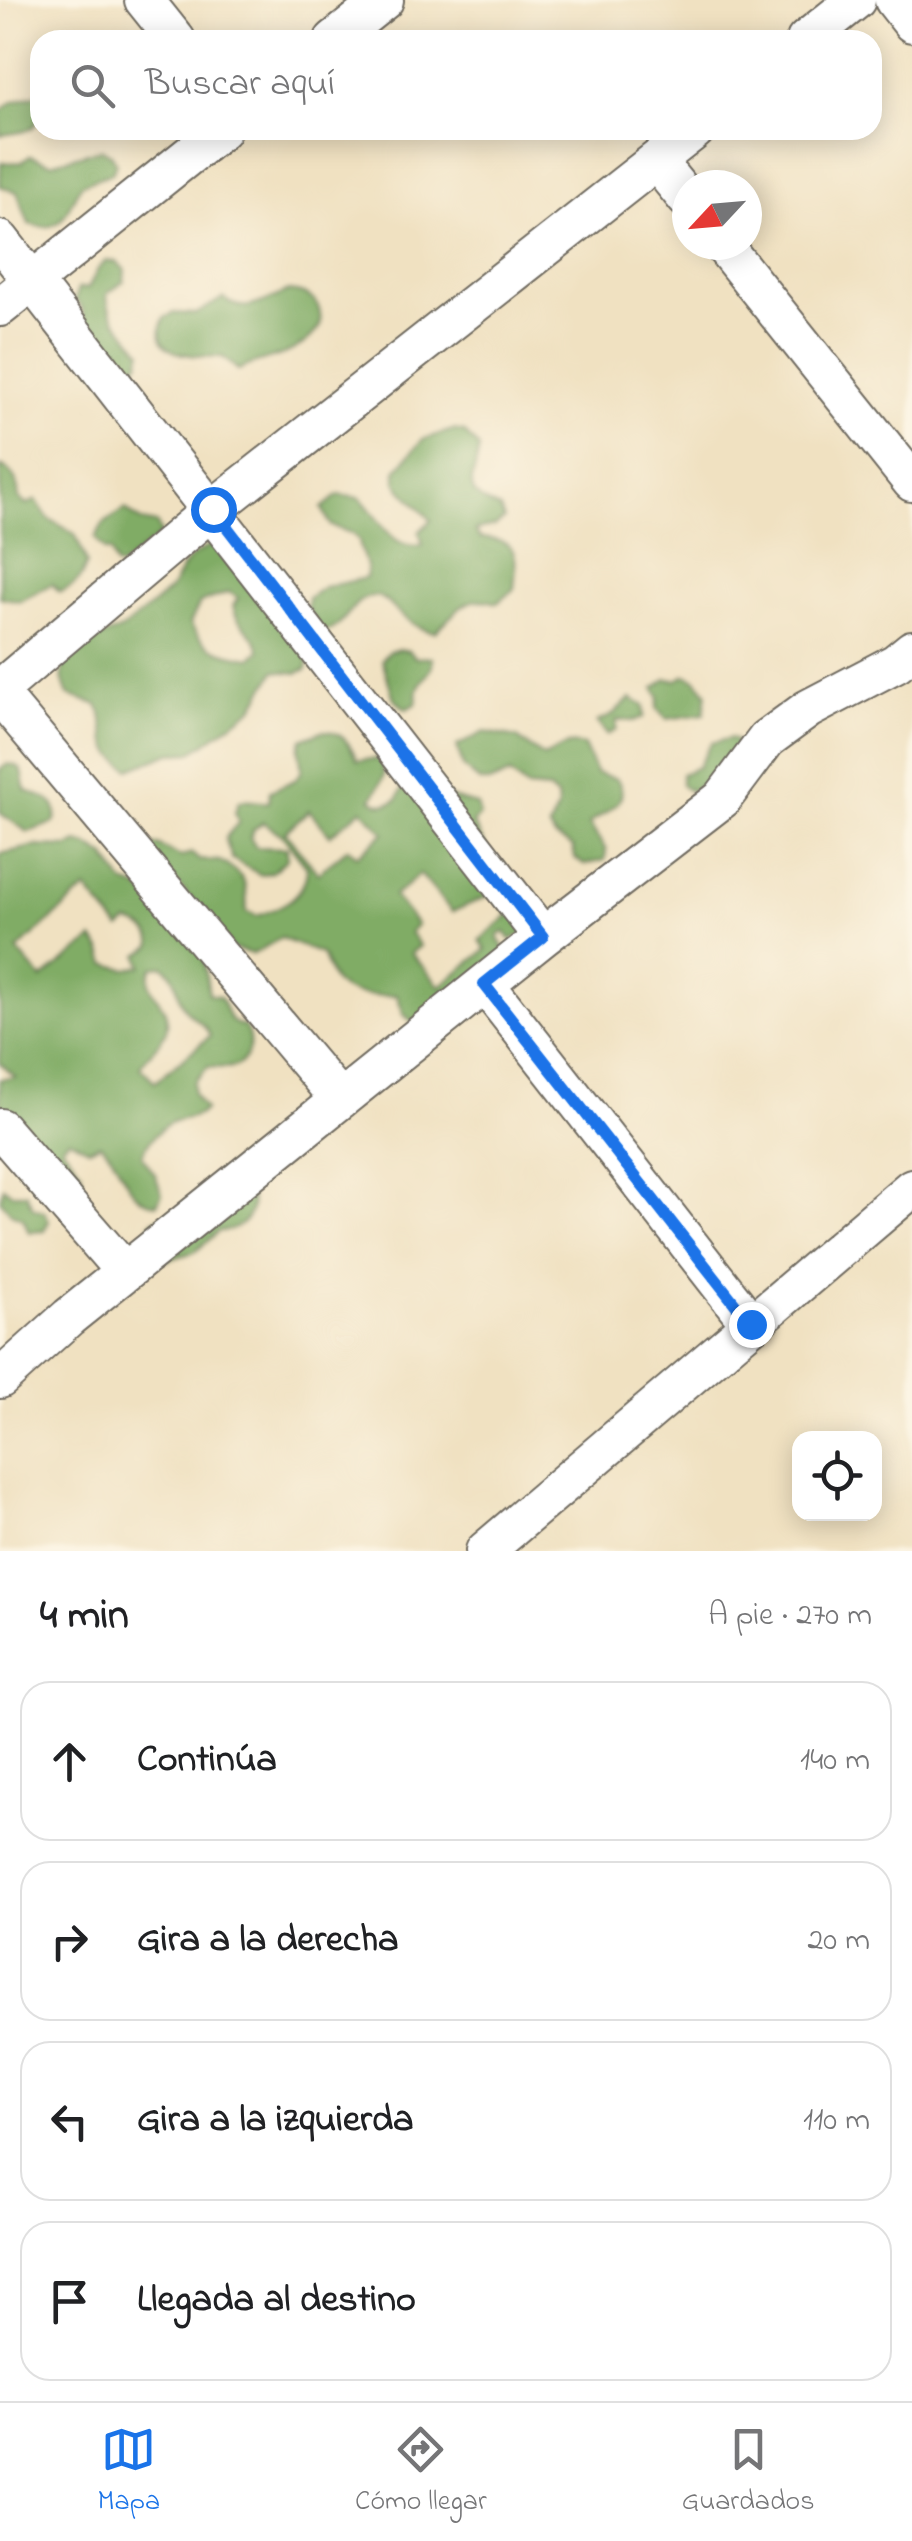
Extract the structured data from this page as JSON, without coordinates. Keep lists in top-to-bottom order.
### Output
{
  "north": "bottom left",
  "page": {
    "search": "Buscar aquí",
    "heading": ["4 min", "A pie · 270 m"],
    "list": [
      ["Continúa", "140 m"],
      ["Gira a la derecha", "20 m"],
      ["Gira a la izquierda", "110 m"],
      "Llegada al destino"
    ],
    "nav": ["Mapa", "Cómo llegar", "Guardados"]
  }
}
